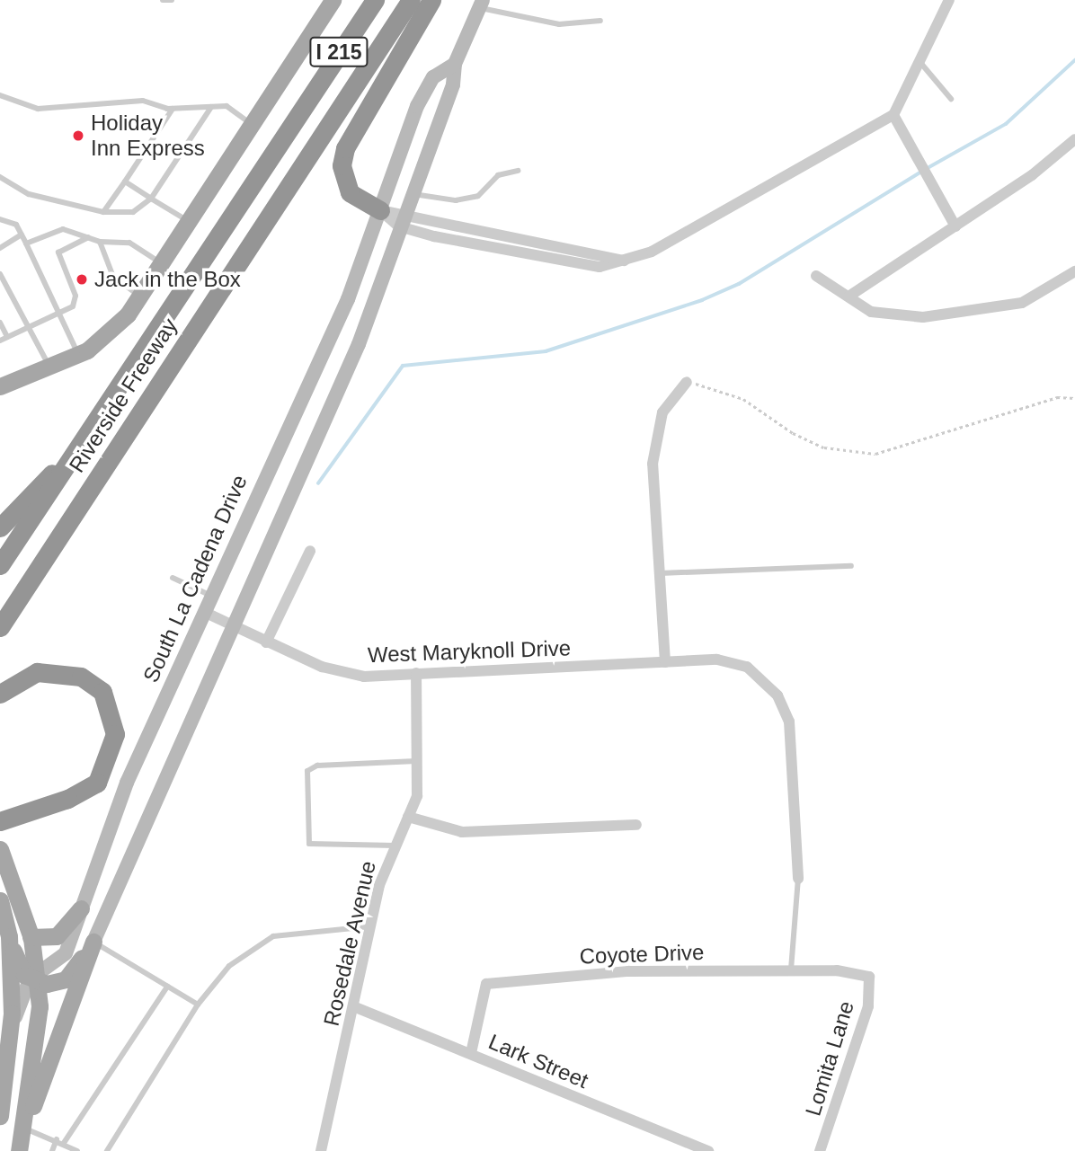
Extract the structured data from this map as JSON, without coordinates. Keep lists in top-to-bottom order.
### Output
{
  "streets": {
    "highway": ["I 215", "Riverside Freeway"],
    "main road": ["South La Cadena Drive"],
    "street": [
      "West Maryknoll Drive",
      "Rosedale Avenue",
      "Coyote Drive",
      "Lomita Lane",
      "Lark Street"
    ]
  },
  "crossings": [
    ["South La Cadena Drive", "West Maryknoll Drive"],
    ["West Maryknoll Drive", "Rosedale Avenue"],
    ["Rosedale Avenue", "Lark Street"],
    ["Coyote Drive", "Lomita Lane"],
    ["Coyote Drive", "Lark Street"]
  ],
  "places": ["Holiday Inn Express", "Jack in the Box"]
}
